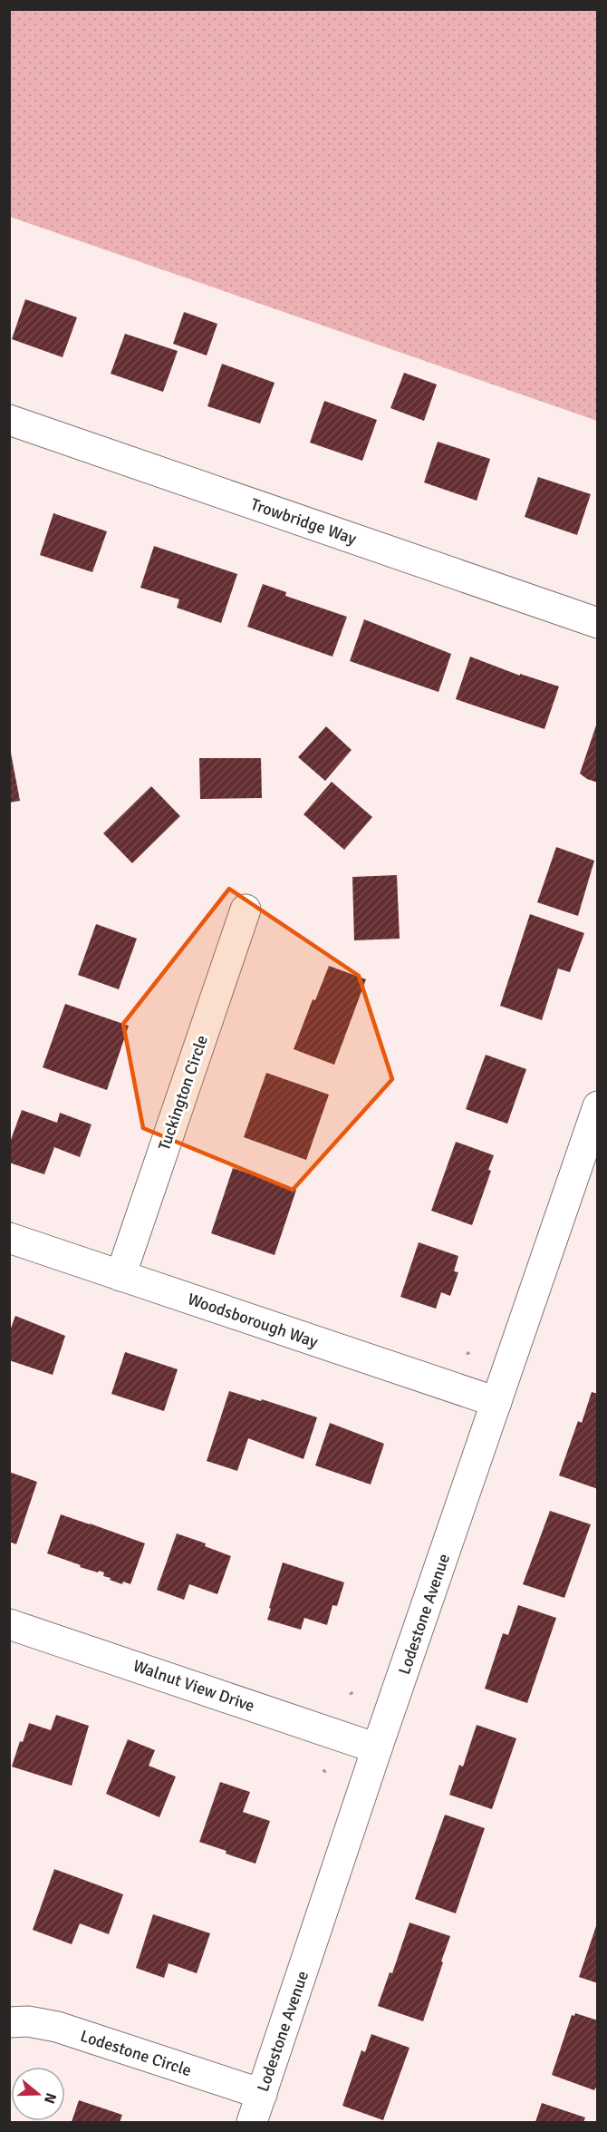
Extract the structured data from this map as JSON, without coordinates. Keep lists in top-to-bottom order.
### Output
{
  "streets": {
    "street": [
      "Trowbridge Way",
      "Tuckington Circle",
      "Woodsborough Way",
      "Lodestone Avenue",
      "Walnut View Drive",
      "Lodestone Circle"
    ]
  },
  "crossings": [
    ["Tuckington Circle", "Woodsborough Way"],
    ["Woodsborough Way", "Lodestone Avenue"],
    ["Lodestone Avenue", "Walnut View Drive"],
    ["Lodestone Avenue", "Lodestone Circle"]
  ],
  "north": "right"
}
